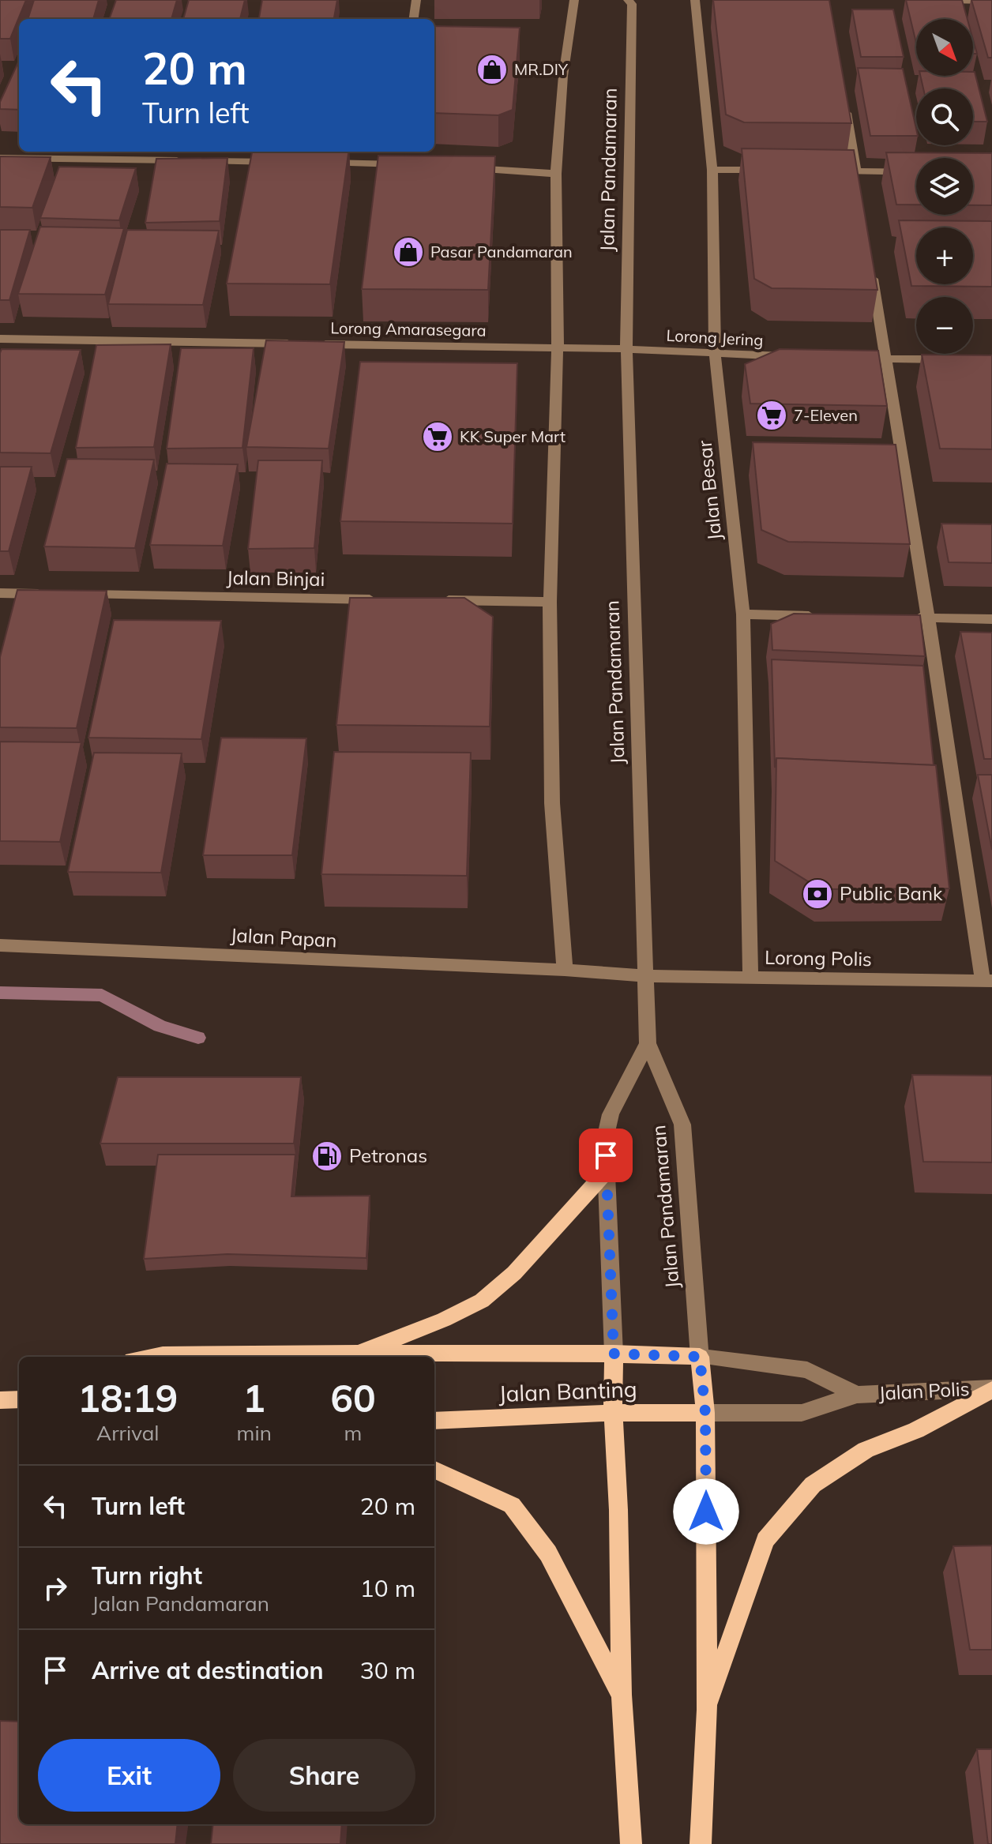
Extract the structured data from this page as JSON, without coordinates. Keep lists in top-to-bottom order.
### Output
{
  "streets": {
    "main road": ["Jalan Banting"],
    "street": [
      "Jalan Pandamaran",
      "Lorong Amarasegara",
      "Lorong Jering",
      "Jalan Besar",
      "Jalan Binjai",
      "Jalan Papan",
      "Lorong Polis",
      "Jalan Polis"
    ]
  },
  "crossings": [
    ["Jalan Pandamaran", "Lorong Amarasegara"],
    ["Jalan Pandamaran", "Lorong Jering"],
    ["Jalan Pandamaran", "Jalan Papan"],
    ["Jalan Pandamaran", "Lorong Polis"],
    ["Jalan Pandamaran", "Jalan Polis"],
    ["Lorong Amarasegara", "Lorong Jering"],
    ["Lorong Jering", "Jalan Besar"],
    ["Jalan Besar", "Lorong Polis"],
    ["Jalan Papan", "Lorong Polis"],
    ["Jalan Banting", "Jalan Polis"]
  ],
  "places": {
    "shop": ["MR.DIY", "Pasar Pandamaran"],
    "supermarket": ["7-Eleven", "KK Super Mart"],
    "bank": ["Public Bank"],
    "fuel station": ["Petronas"]
  },
  "north": "bottom right",
  "page": {
    "map_buttons": ["+", "−"],
    "turn": ["20 m", "Turn left"],
    "eta": [
      "18:19",
      "Arrival",
      "1",
      "min",
      "60",
      "m"
    ],
    "list": [
      {
        "name": "Turn left",
        "value": "20 m"
      },
      {
        "name": "Turn right",
        "note": "Jalan Pandamaran",
        "value": "10 m"
      },
      {
        "name": "Arrive at destination",
        "value": "30 m"
      }
    ],
    "buttons": ["Exit", "Share"]
  }
}
